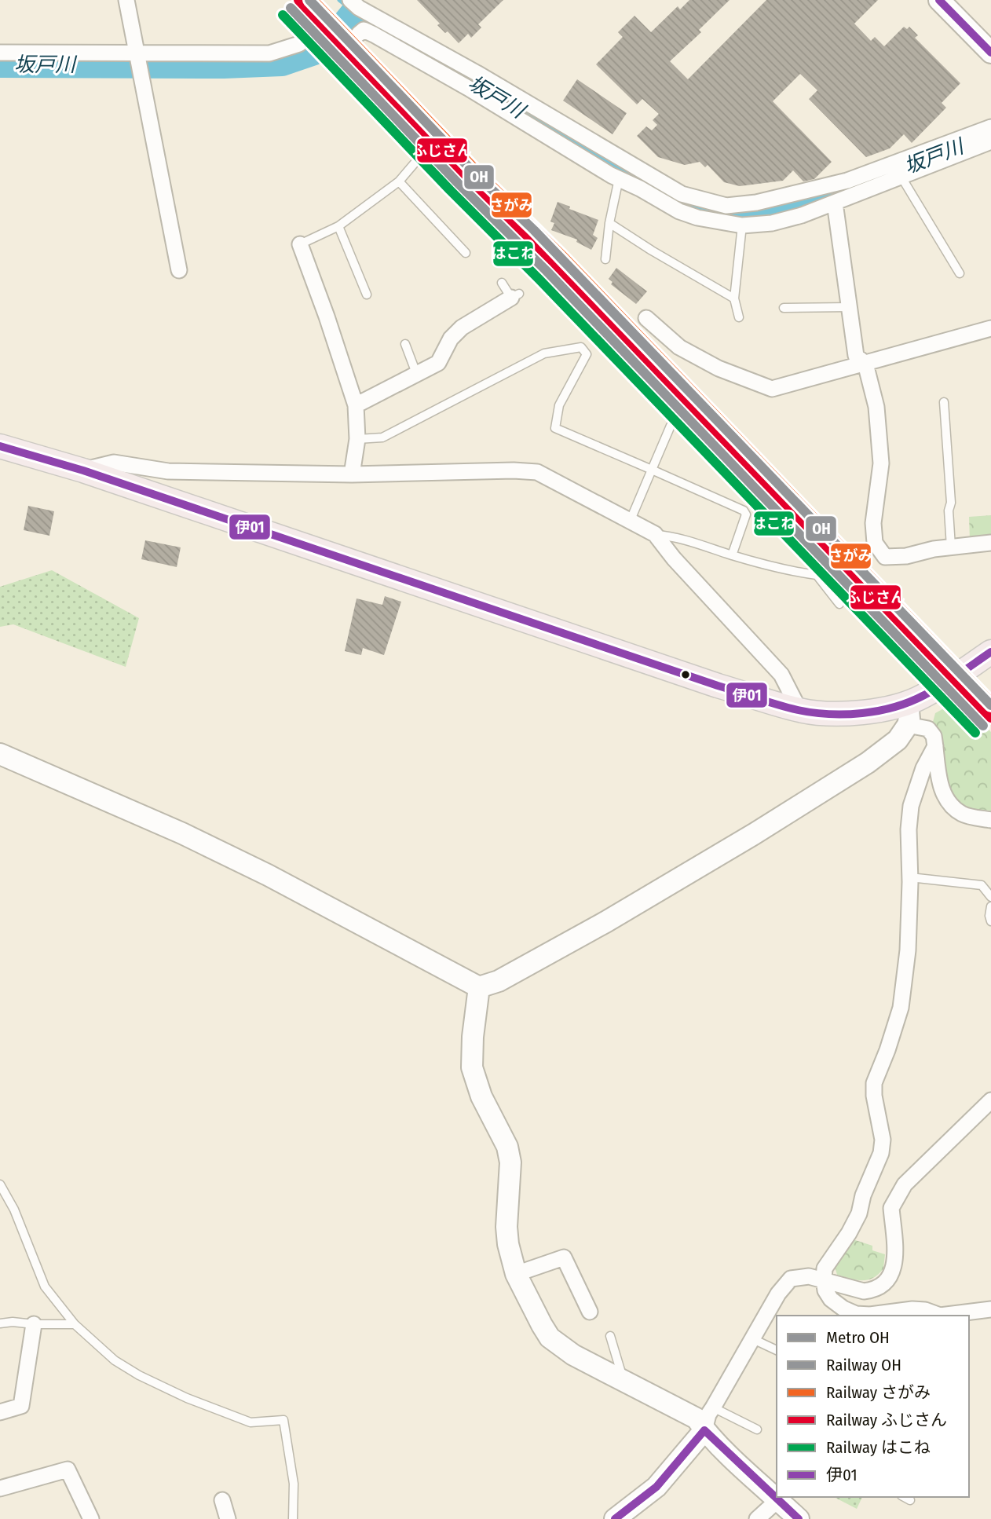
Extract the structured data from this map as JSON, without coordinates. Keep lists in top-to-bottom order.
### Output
{
  "water": ["坂戸川"],
  "lines": [
    "metro line OH",
    "rail line さがみ",
    "rail line ふじさん",
    "transit line 伊01",
    "rail line OH",
    "rail line はこね"
  ],
  "legend": [
    "Metro OH",
    "Railway OH",
    "Railway さがみ",
    "Railway ふじさん",
    "Railway はこね",
    "伊01"
  ]
}
